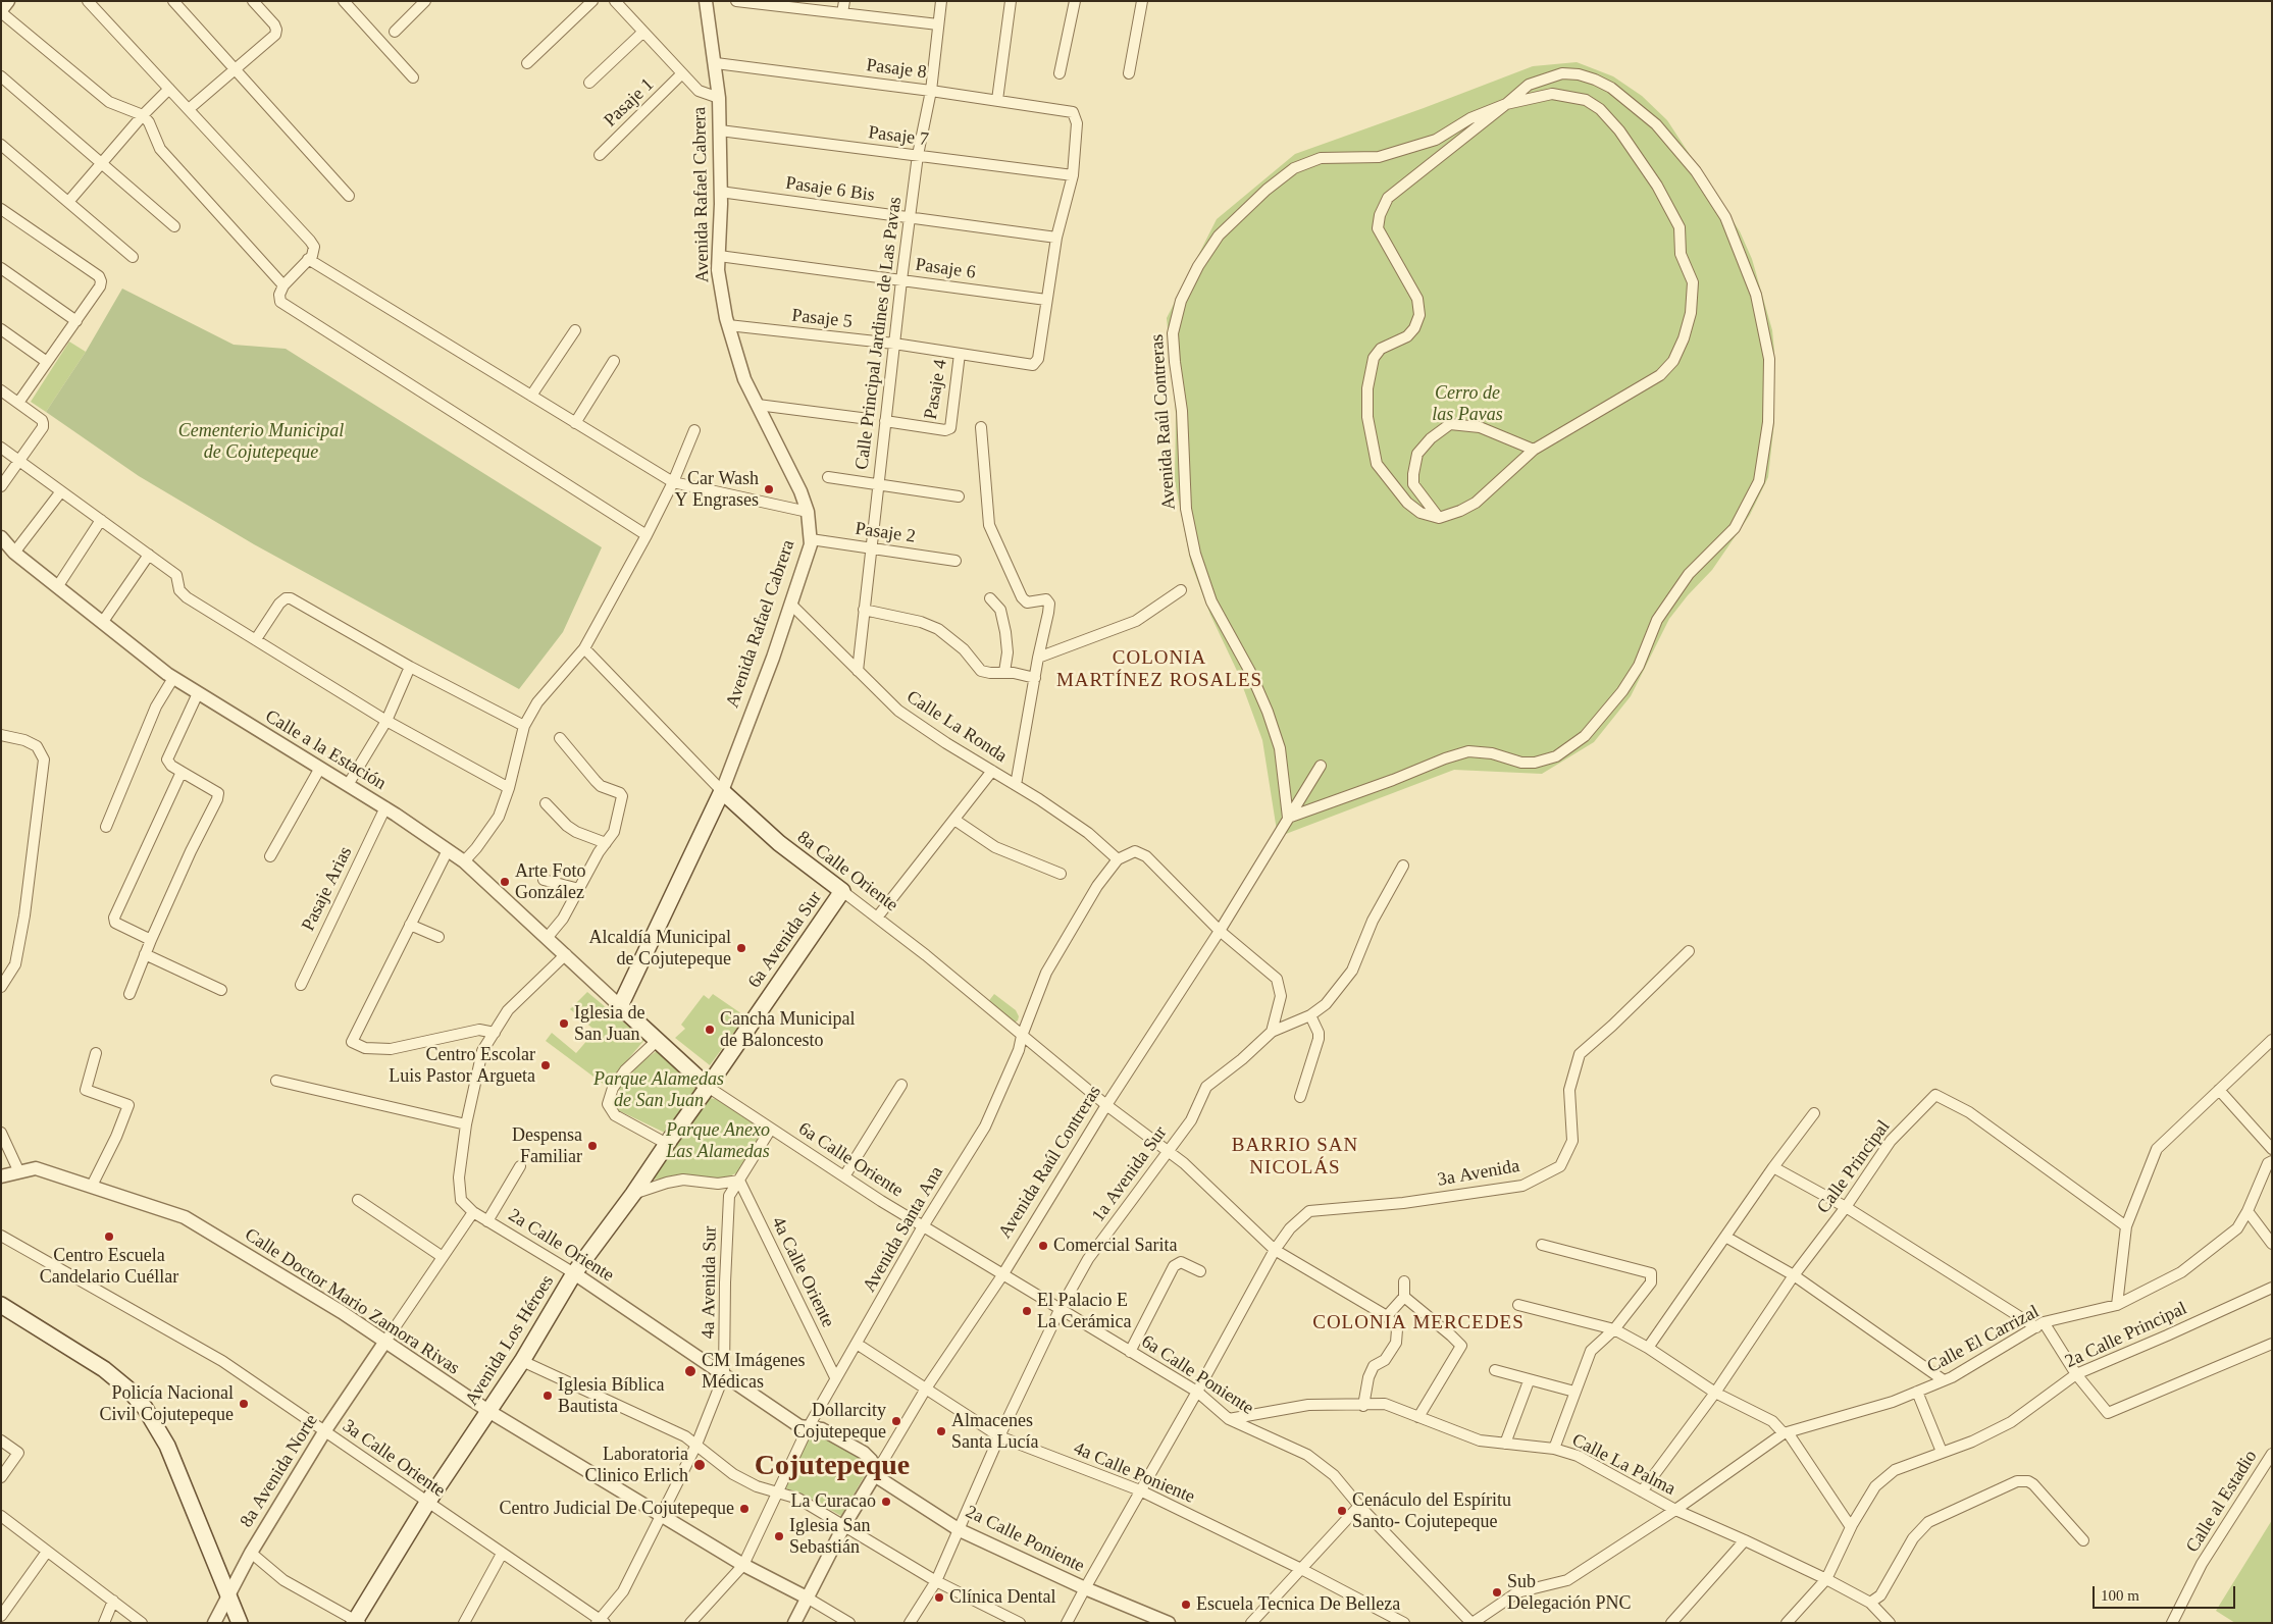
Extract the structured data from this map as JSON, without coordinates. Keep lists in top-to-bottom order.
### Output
{
  "streets": {
    "main road": [
      "Avenida Rafael Cabrera",
      "8a Calle Oriente",
      "6a Avenida Sur",
      "Avenida Los Héroes"
    ],
    "street": [
      "Pasaje 8",
      "Pasaje 1",
      "Pasaje 7",
      "Pasaje 6 Bis",
      "Pasaje 6",
      "Pasaje 5",
      "Calle Principal Jardines de Las Pavas",
      "Pasaje 4",
      "Avenida Raúl Contreras",
      "Pasaje 2",
      "Calle La Ronda",
      "Calle a la Estación",
      "Pasaje Arias",
      "6a Calle Oriente",
      "Calle Principal",
      "3a Avenida",
      "1a Avenida Sur",
      "Avenida Santa Ana",
      "2a Calle Oriente",
      "4a Calle Oriente",
      "4a Avenida Sur",
      "Calle Doctor Mario Zamora Rivas",
      "2a Calle Principal",
      "Calle El Carrizal",
      "6a Calle Poniente",
      "3a Calle Oriente",
      "Calle La Palma",
      "8a Avenida Norte",
      "4a Calle Poniente",
      "Calle al Estadio",
      "2a Calle Poniente"
    ]
  },
  "crossings": [
    ["Pasaje 8", "Pasaje 7"],
    ["Pasaje 8", "Avenida Rafael Cabrera"],
    ["Pasaje 8", "Calle Principal Jardines de Las Pavas"],
    ["Pasaje 7", "Avenida Rafael Cabrera"],
    ["Pasaje 7", "Calle Principal Jardines de Las Pavas"],
    ["Pasaje 6 Bis", "Avenida Rafael Cabrera"],
    ["Pasaje 6 Bis", "Calle Principal Jardines de Las Pavas"],
    ["Avenida Rafael Cabrera", "Pasaje 6"],
    ["Avenida Rafael Cabrera", "Pasaje 5"],
    ["Avenida Rafael Cabrera", "Pasaje 2"],
    ["Avenida Rafael Cabrera", "Calle La Ronda"],
    ["Avenida Rafael Cabrera", "Calle a la Estación"],
    ["Avenida Rafael Cabrera", "8a Calle Oriente"],
    ["Pasaje 6", "Pasaje 5"],
    ["Pasaje 6", "Calle Principal Jardines de Las Pavas"],
    ["Pasaje 5", "Calle Principal Jardines de Las Pavas"],
    ["Pasaje 5", "Pasaje 4"],
    ["Calle Principal Jardines de Las Pavas", "Pasaje 4"],
    ["Calle Principal Jardines de Las Pavas", "Pasaje 2"],
    ["Calle Principal Jardines de Las Pavas", "Calle La Ronda"],
    ["Avenida Raúl Contreras", "8a Calle Oriente"],
    ["Avenida Raúl Contreras", "6a Calle Oriente"],
    ["Avenida Raúl Contreras", "Avenida Santa Ana"],
    ["Avenida Raúl Contreras", "2a Calle Oriente"],
    ["Avenida Raúl Contreras", "Calle Doctor Mario Zamora Rivas"],
    ["Avenida Raúl Contreras", "6a Calle Poniente"],
    ["Avenida Raúl Contreras", "4a Calle Poniente"],
    ["Avenida Raúl Contreras", "2a Calle Poniente"],
    ["Calle La Ronda", "Avenida Santa Ana"],
    ["Calle a la Estación", "Pasaje Arias"],
    ["Calle a la Estación", "2a Calle Oriente"],
    ["8a Calle Oriente", "6a Avenida Sur"],
    ["8a Calle Oriente", "3a Avenida"],
    ["8a Calle Oriente", "1a Avenida Sur"],
    ["8a Calle Oriente", "Avenida Santa Ana"],
    ["6a Avenida Sur", "6a Calle Oriente"],
    ["6a Avenida Sur", "Avenida Los Héroes"],
    ["6a Calle Oriente", "Avenida Santa Ana"],
    ["6a Calle Oriente", "4a Avenida Sur"],
    ["6a Calle Oriente", "Avenida Los Héroes"],
    ["6a Calle Oriente", "6a Calle Poniente"],
    ["Calle Principal", "Calle La Palma"],
    ["3a Avenida", "6a Calle Poniente"],
    ["3a Avenida", "4a Calle Poniente"],
    ["3a Avenida", "2a Calle Poniente"],
    ["1a Avenida Sur", "6a Calle Poniente"],
    ["1a Avenida Sur", "4a Calle Poniente"],
    ["1a Avenida Sur", "2a Calle Poniente"],
    ["Avenida Santa Ana", "2a Calle Oriente"],
    ["Avenida Santa Ana", "4a Calle Oriente"],
    ["Avenida Santa Ana", "Calle Doctor Mario Zamora Rivas"],
    ["Avenida Santa Ana", "4a Calle Poniente"],
    ["2a Calle Oriente", "4a Avenida Sur"],
    ["2a Calle Oriente", "Avenida Los Héroes"],
    ["2a Calle Oriente", "2a Calle Poniente"],
    ["4a Calle Oriente", "4a Avenida Sur"],
    ["4a Avenida Sur", "Calle Doctor Mario Zamora Rivas"],
    ["4a Avenida Sur", "3a Calle Oriente"],
    ["Calle Doctor Mario Zamora Rivas", "Avenida Los Héroes"],
    ["Calle Doctor Mario Zamora Rivas", "8a Avenida Norte"],
    ["2a Calle Principal", "Calle La Palma"],
    ["Calle El Carrizal", "6a Calle Poniente"],
    ["Calle El Carrizal", "Calle La Palma"],
    ["Avenida Los Héroes", "3a Calle Oriente"],
    ["6a Calle Poniente", "Calle La Palma"],
    ["3a Calle Oriente", "8a Avenida Norte"]
  ],
  "districts": [
    "COLONIA MARTÍNEZ ROSALES",
    "BARRIO SAN NICOLÁS",
    "COLONIA MERCEDES",
    "Cojutepeque"
  ],
  "parks": [
    "Cerro de las Pavas",
    "Cementerio Municipal de Cojutepeque",
    "Parque Alamedas de San Juan",
    "Parque Anexo Las Alamedas"
  ],
  "places": [
    "Car Wash Y Engrases",
    "Arte Foto González",
    "Alcaldía Municipal de Cojutepeque",
    "Iglesia de San Juan",
    "Cancha Municipal de Baloncesto",
    "Centro Escolar Luis Pastor Argueta",
    "Despensa Familiar",
    "Centro Escuela Candelario Cuéllar",
    "Comercial Sarita",
    "El Palacio E La Cerámica",
    "CM Imágenes Médicas",
    "Iglesia Bíblica Bautista",
    "Policía Nacional Civil Cojutepeque",
    "Dollarcity Cojutepeque",
    "Almacenes Santa Lucía",
    "Laboratoria Clinico Erlich",
    "La Curacao",
    "Centro Judicial De Cojutepeque",
    "Cenáculo del Espíritu Santo- Cojutepeque",
    "Iglesia San Sebastián",
    "Sub Delegación PNC",
    "Clínica Dental",
    "Escuela Tecnica De Belleza"
  ],
  "scale_bar": "100 m"
}
